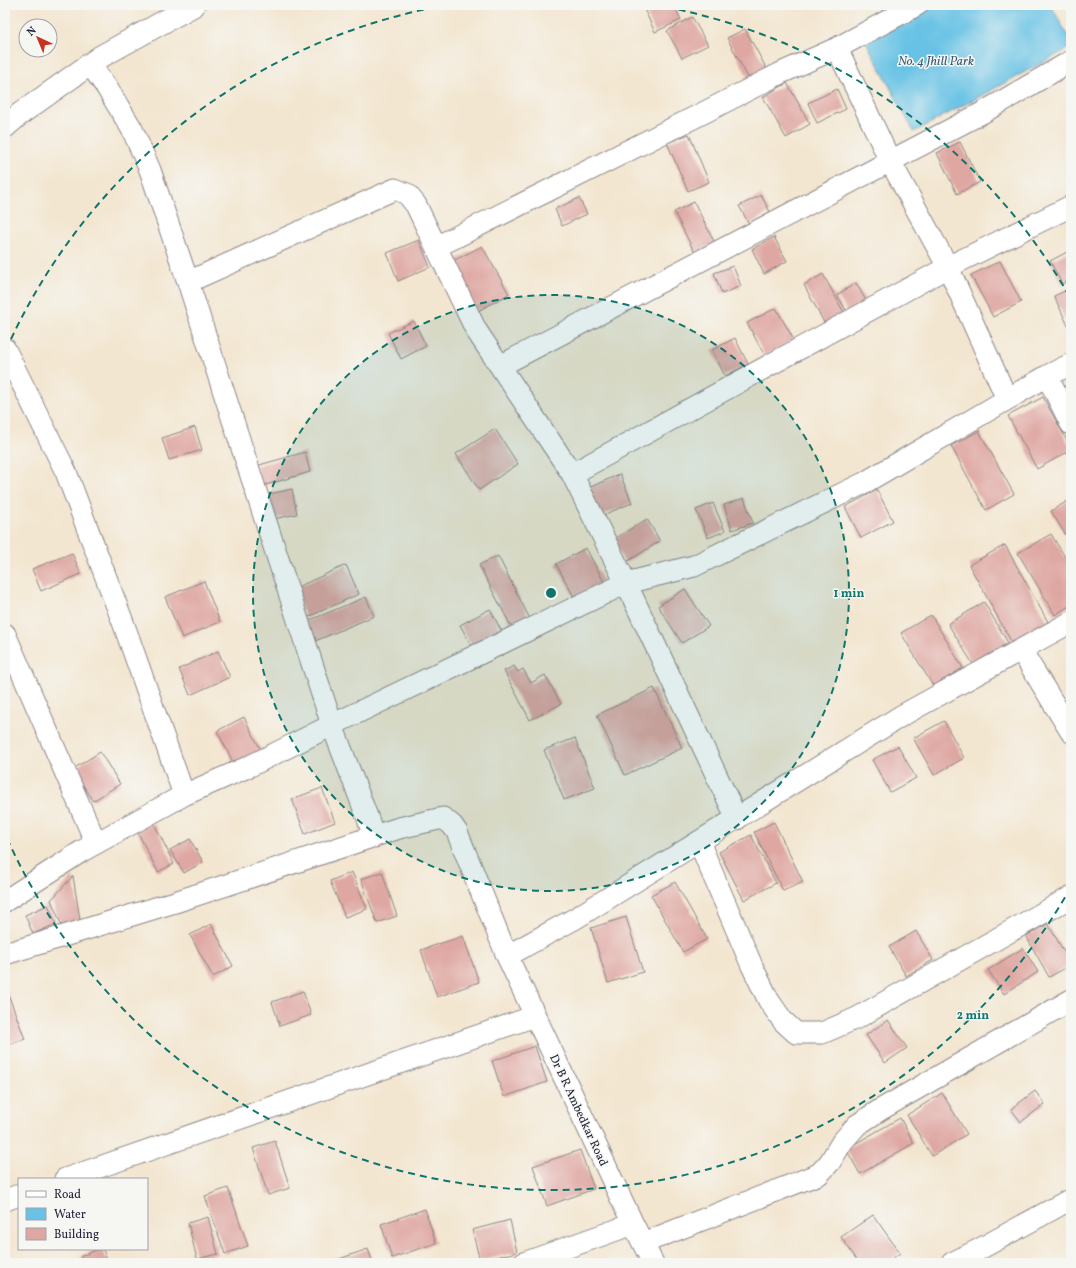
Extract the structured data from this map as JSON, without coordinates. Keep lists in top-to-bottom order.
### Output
{
  "streets": {
    "street": ["Dr B R Ambedkar Road"]
  },
  "water": ["No. 4 Jhill Park"],
  "legend": ["Road", "Water", "Building"],
  "north": "top left",
  "rings": ["1 min", "2 min"]
}
